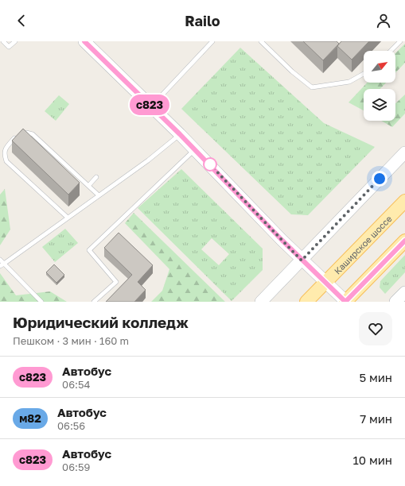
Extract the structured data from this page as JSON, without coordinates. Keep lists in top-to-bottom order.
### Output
{
  "streets": {
    "main road": ["Каширское шоссе"]
  },
  "lines": ["bus line с823"],
  "north": "top right",
  "page": {
    "header": "Railo",
    "on_map": "с823",
    "heading": ["Юридический колледж", "Пешком · 3 мин · 160 m"],
    "list": [
      {
        "mark": "с823",
        "name": "Автобус",
        "note": "06:54",
        "value": "5 мин"
      },
      {
        "mark": "м82",
        "name": "Автобус",
        "note": "06:56",
        "value": "7 мин"
      },
      {
        "mark": "с823",
        "name": "Автобус",
        "note": "06:59",
        "value": "10 мин"
      }
    ]
  }
}
